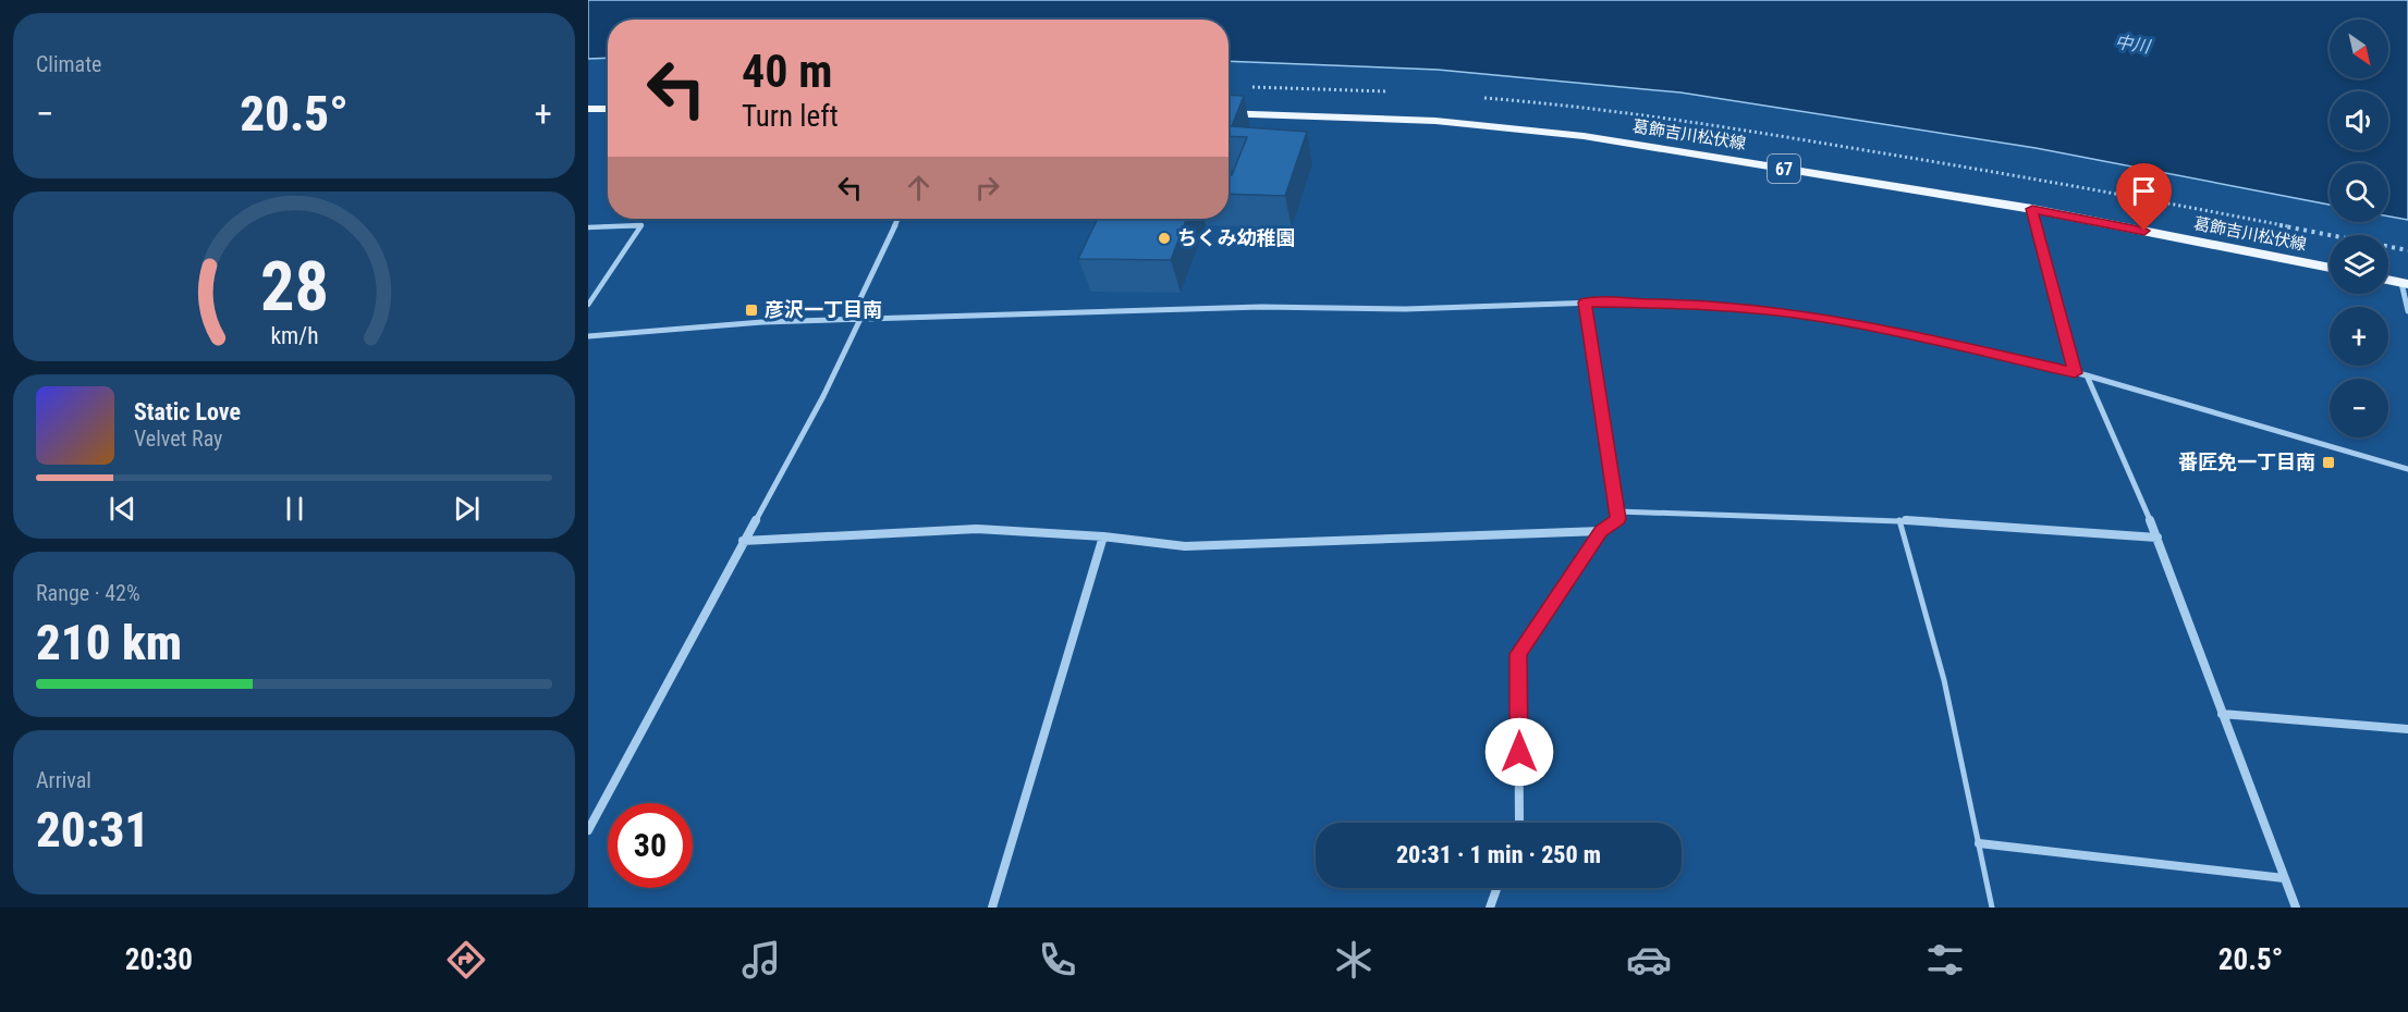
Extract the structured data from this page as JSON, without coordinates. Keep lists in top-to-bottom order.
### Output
{
  "streets": {
    "main road": ["葛飾吉川松伏線", "67"]
  },
  "water": ["中川"],
  "places": {
    "other": ["ちくみ幼稚園"],
    "transit": ["彦沢一丁目南", "番匠免一丁目南"]
  },
  "north": "bottom right",
  "page": {
    "tile": [
      "Climate",
      ["Range · 42%", "210 km"],
      ["Arrival", "20:31"]
    ],
    "map_buttons": ["+", "−"],
    "turn": ["40 m", "Turn left"],
    "heat": ["−", "20.5°", "+"],
    "song": ["Static Love", "Velvet Ray"],
    "limit": "30",
    "trip": "20:31 · 1 min · 250 m",
    "tabs": ["20:30", "20.5°"],
    "gauge": ["28", "km/h"]
  }
}
